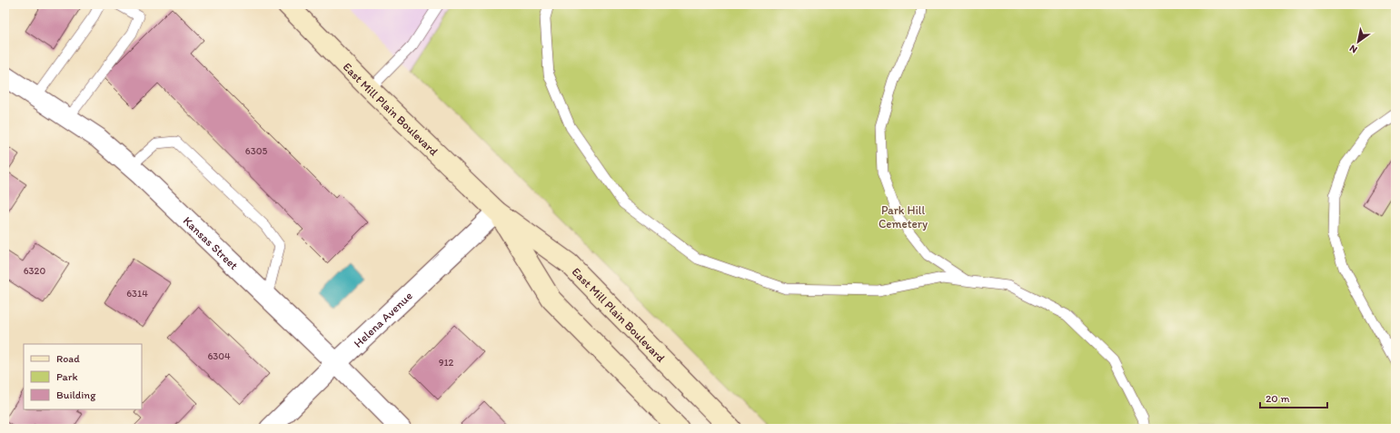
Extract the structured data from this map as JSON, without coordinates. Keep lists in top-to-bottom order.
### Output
{
  "streets": {
    "main road": ["East Mill Plain Boulevard"],
    "street": ["Kansas Street", "Helena Avenue"]
  },
  "crossings": [
    ["East Mill Plain Boulevard", "Helena Avenue"],
    ["Kansas Street", "Helena Avenue"]
  ],
  "parks": ["Park Hill Cemetery"],
  "house_numbers": [
    "6305",
    "6320",
    "6314",
    "6304",
    "912"
  ],
  "legend": ["Road", "Park", "Building"],
  "scale_bar": "20 m",
  "north": "bottom left"
}
